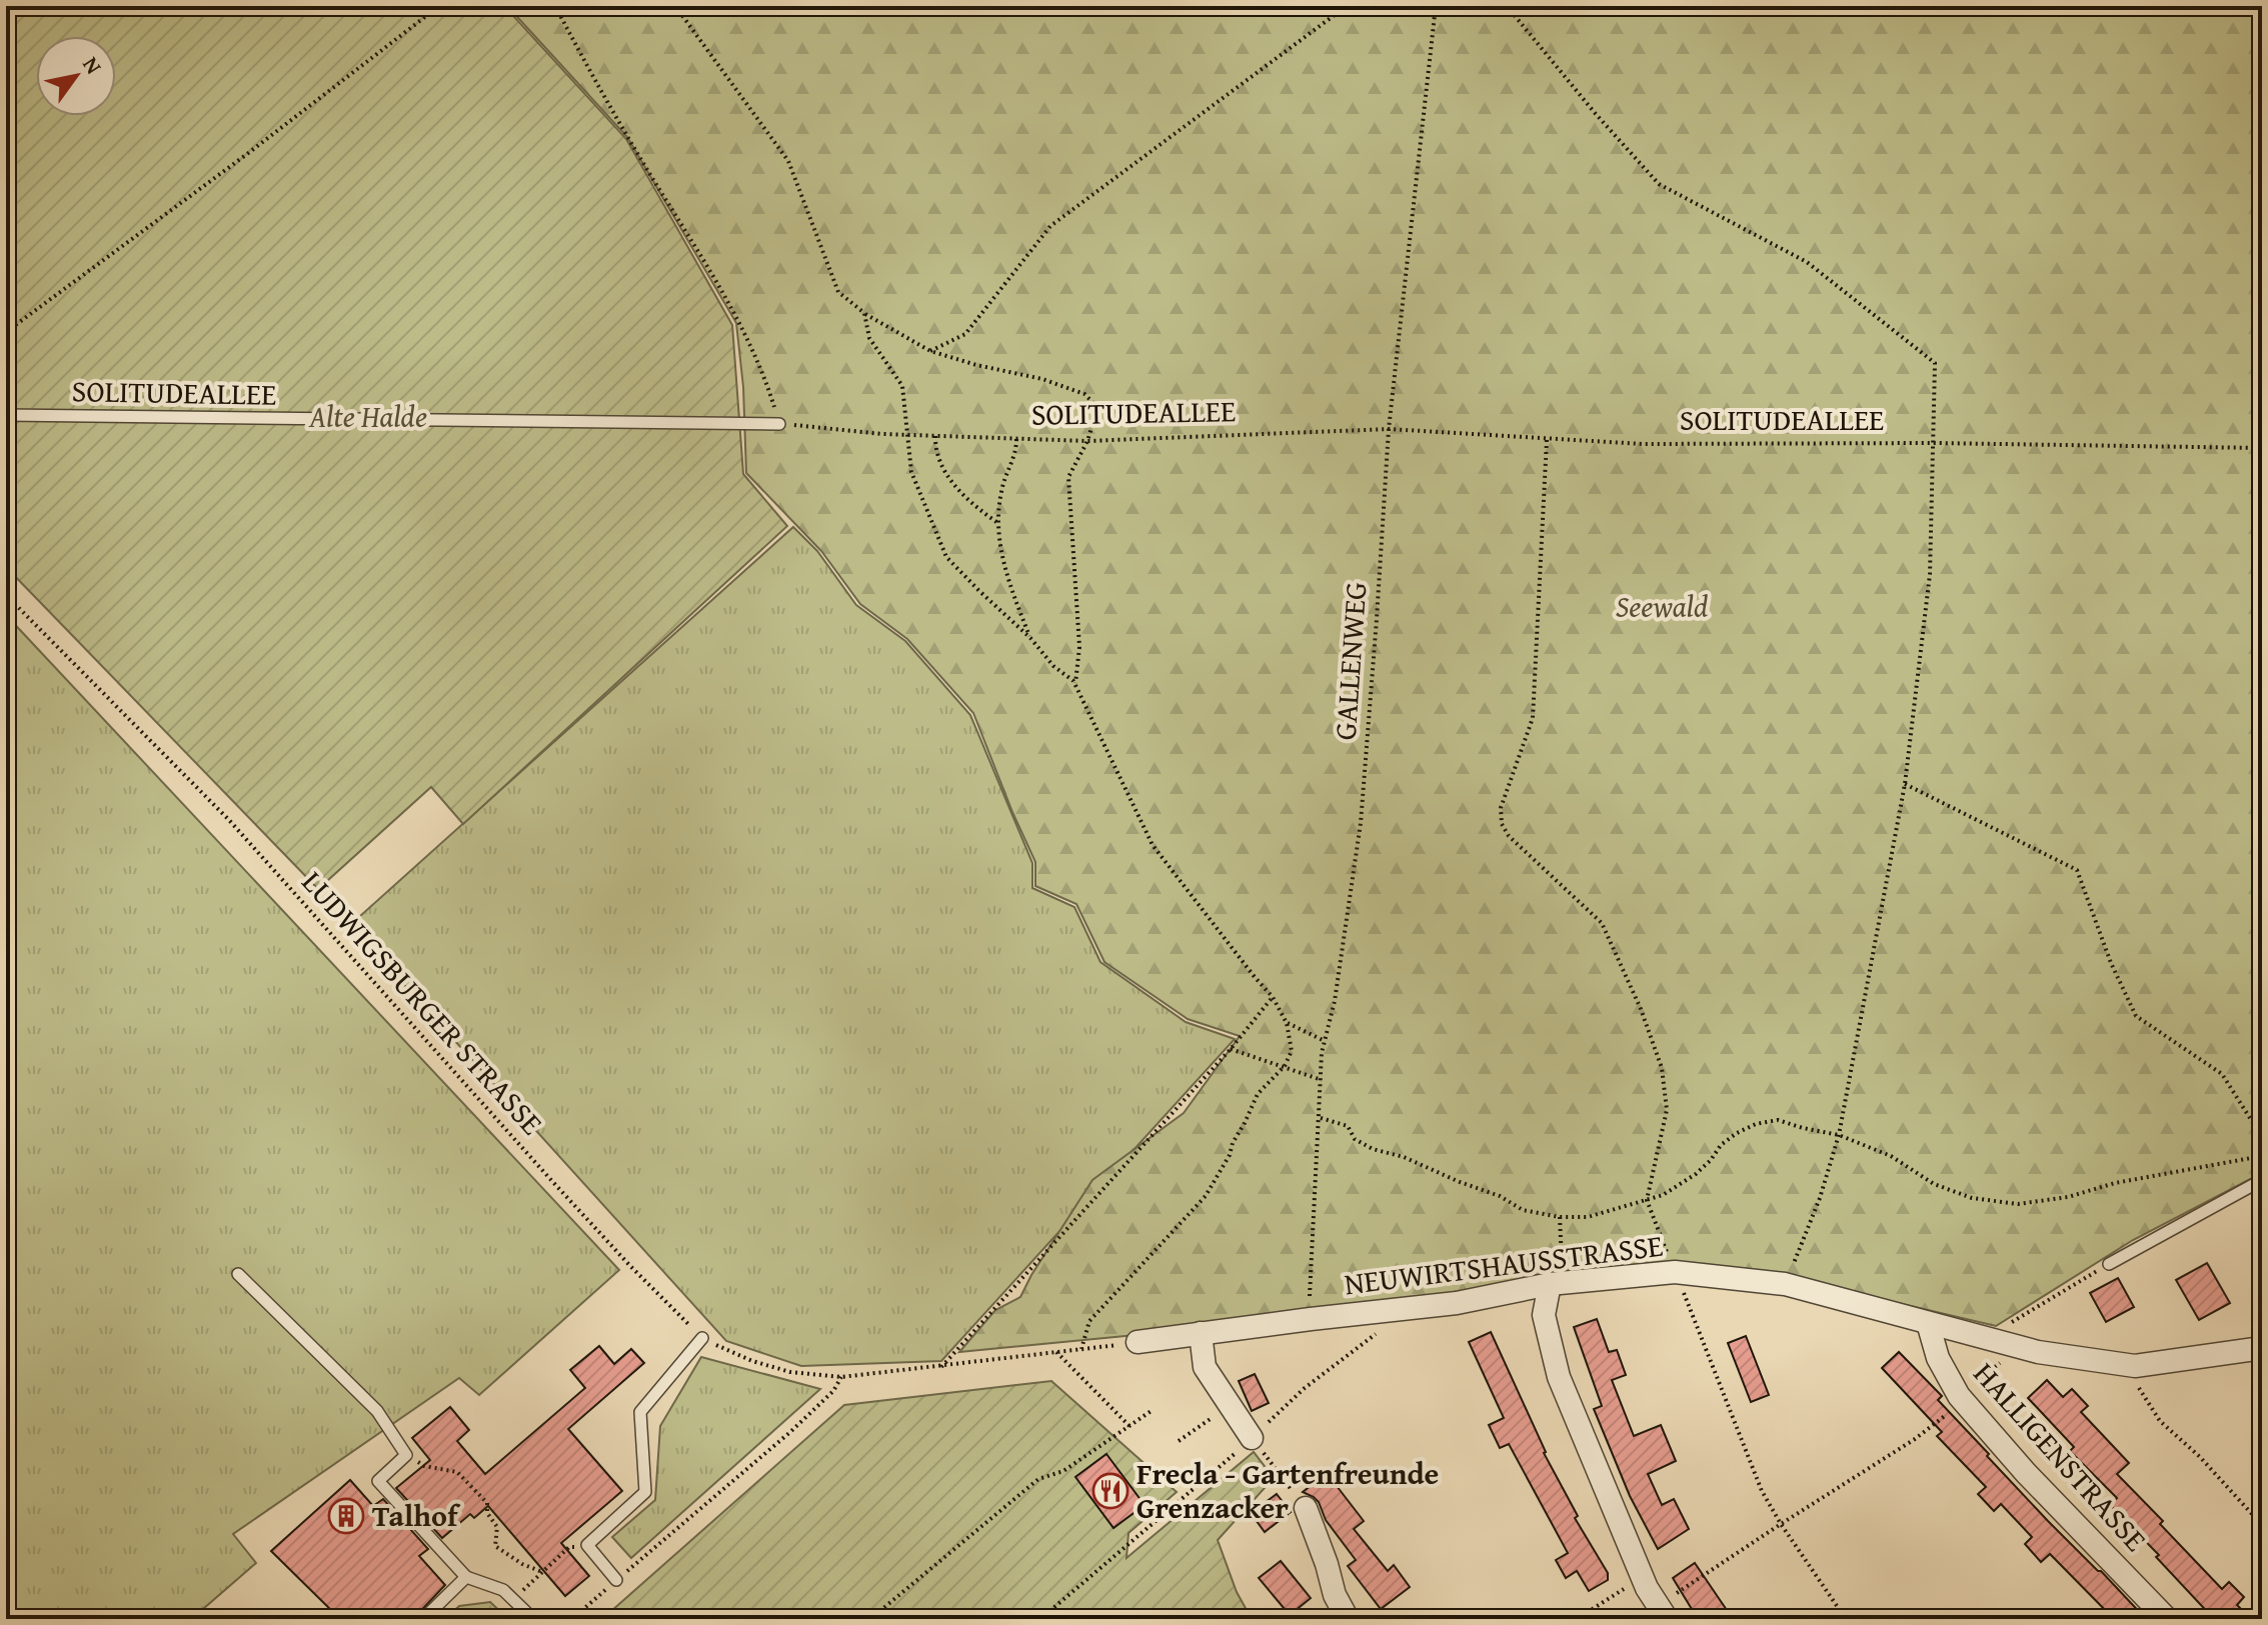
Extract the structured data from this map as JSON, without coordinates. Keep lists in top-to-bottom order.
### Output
{
  "streets": {
    "street": ["NEUWIRTSHAUSSTRASSE", "HALLIGENSTRASSE"],
    "lane": ["SOLITUDEALLEE"],
    "path": ["GALLENWEG", "LUDWIGSBURGER STRASSE"]
  },
  "crossings": [
    ["SOLITUDEALLEE", "GALLENWEG"],
    ["GALLENWEG", "NEUWIRTSHAUSSTRASSE"],
    ["NEUWIRTSHAUSSTRASSE", "HALLIGENSTRASSE"]
  ],
  "parks": ["Alte Halde", "Seewald"],
  "places": {
    "restaurant": ["Frecla - Gartenfreunde Grenzacker"],
    "building": ["Talhof"]
  },
  "north": "top right"
}
